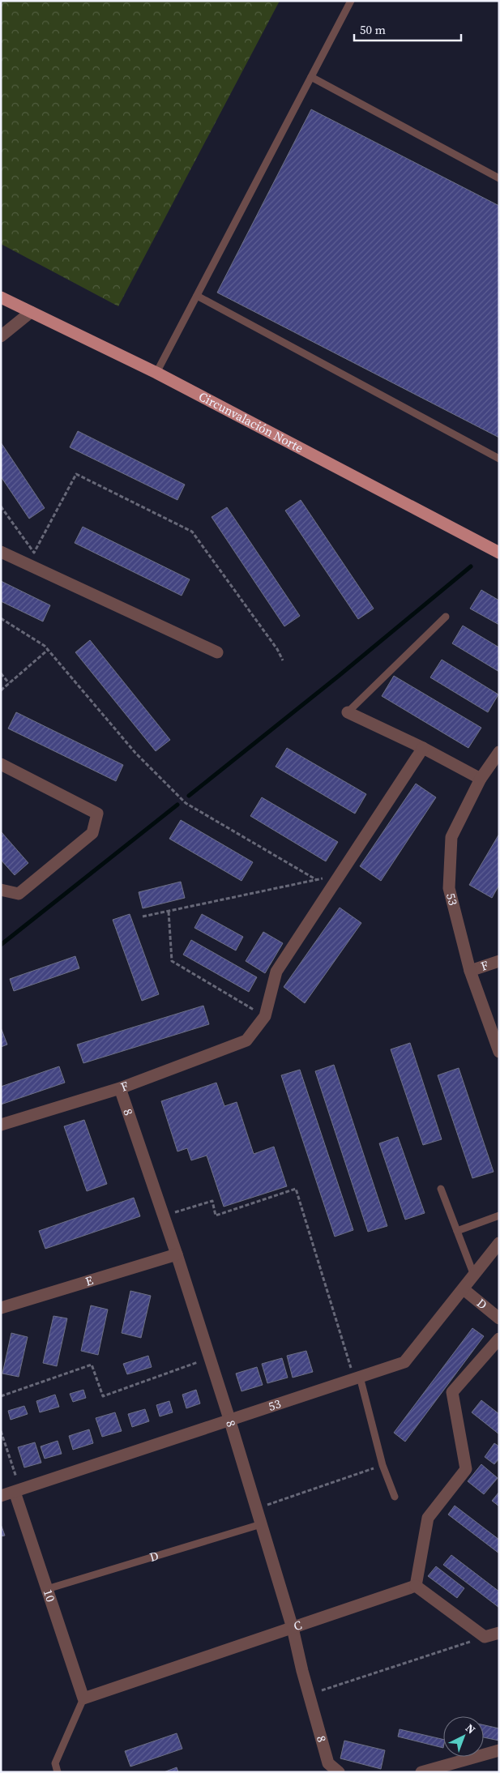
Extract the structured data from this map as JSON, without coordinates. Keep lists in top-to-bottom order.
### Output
{
  "streets": {
    "main road": ["Circunvalación Norte"],
    "street": [
      "53",
      "F",
      "8",
      "E",
      "D",
      "10",
      "C"
    ]
  },
  "crossings": [
    ["53", "F"],
    ["53", "8"],
    ["53", "D"],
    ["53", "10"],
    ["F", "8"],
    ["8", "E"],
    ["8", "D"],
    ["8", "C"],
    ["D", "10"],
    ["10", "C"]
  ],
  "scale_bar": "50 m",
  "north": "top right"
}
